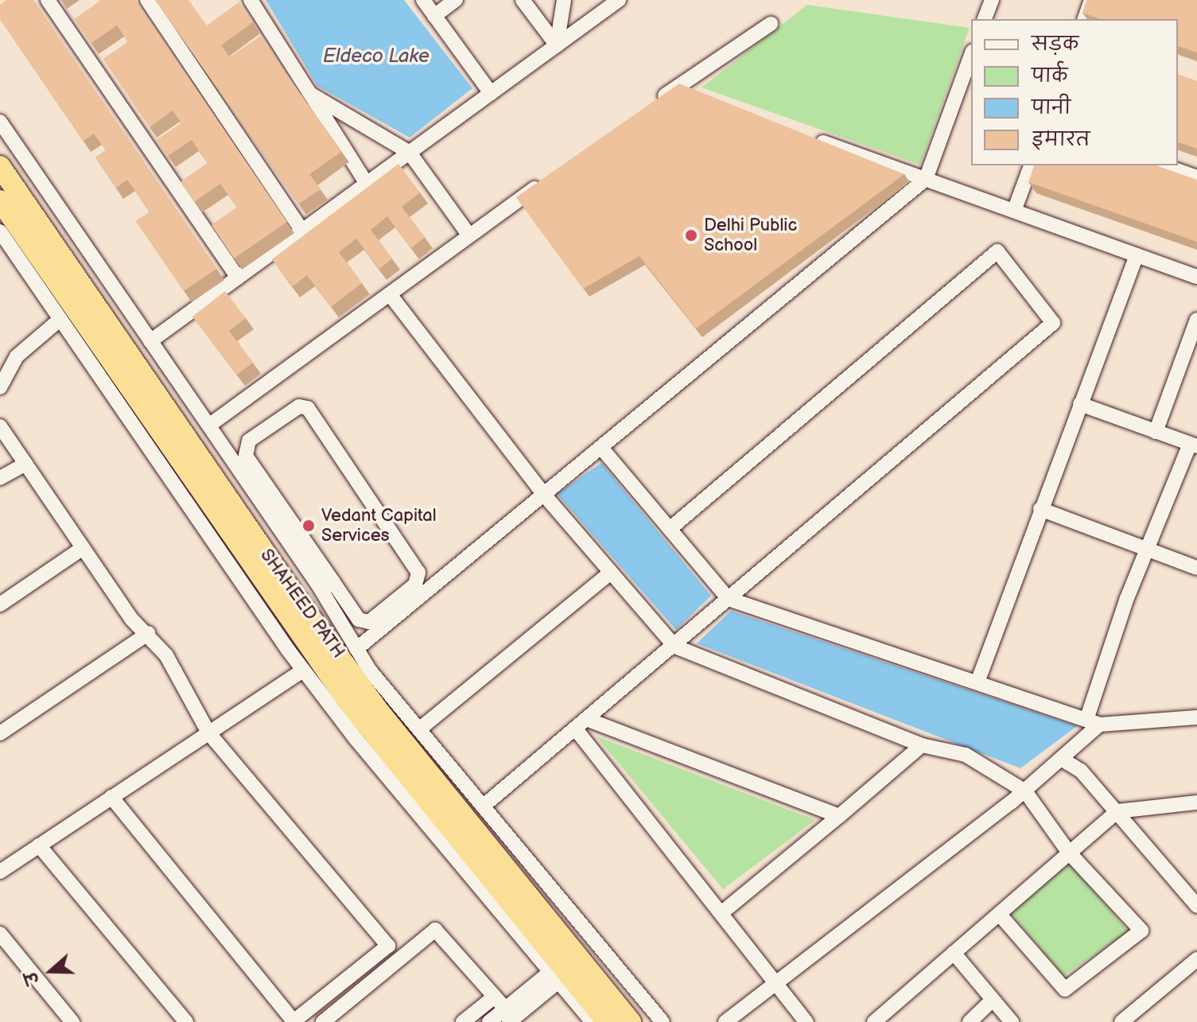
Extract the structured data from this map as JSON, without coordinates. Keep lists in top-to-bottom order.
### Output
{
  "streets": {
    "highway": ["SHAHEED PATH"]
  },
  "water": ["Eldeco Lake"],
  "places": ["Delhi Public School", "Vedant Capital Services"],
  "legend": [
    "सड़क",
    "पार्क",
    "पानी",
    "इमारत"
  ],
  "north": "left"
}
